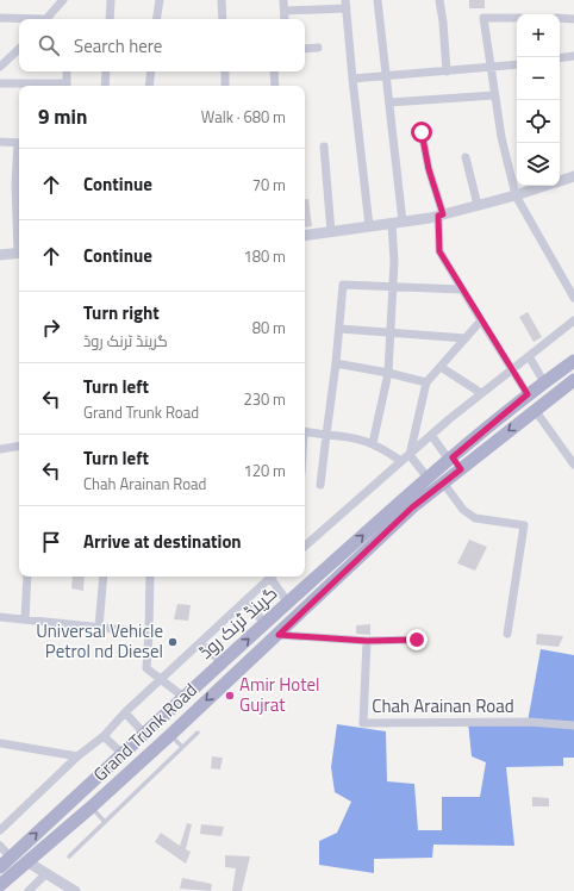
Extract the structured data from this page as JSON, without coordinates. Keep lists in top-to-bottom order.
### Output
{
  "streets": {
    "main road": ["گرینڈ ٹرنک روڈ", "Grand Trunk Road"],
    "street": ["Chah Arainan Road"]
  },
  "one_way": ["گرینڈ ٹرنک روڈ"],
  "places": ["Universal Vehicle Petrol nd Diesel", "Amir Hotel Gujrat"],
  "page": {
    "map_buttons": ["+", "−"],
    "search": "Search here",
    "heading": ["9 min", "Walk · 680 m"],
    "list": [
      ["Continue", "70 m"],
      ["Continue", "180 m"],
      ["Turn right", "گرینڈ ٹرنک روڈ", "80 m"],
      ["Turn left", "Grand Trunk Road", "230 m"],
      ["Turn left", "Chah Arainan Road", "120 m"],
      "Arrive at destination"
    ]
  }
}
